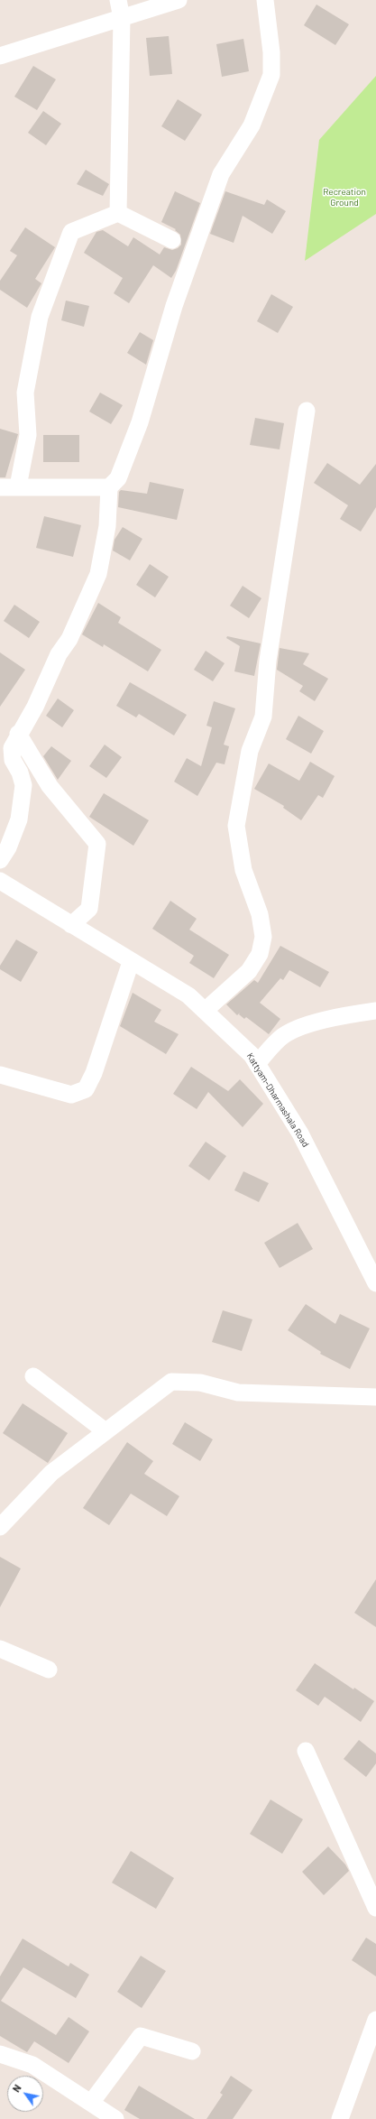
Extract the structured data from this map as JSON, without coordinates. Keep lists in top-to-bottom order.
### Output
{
  "streets": {
    "street": ["Kattyam-Dharmashala Road"]
  },
  "parks": ["Recreation Ground"],
  "north": "top left"
}
